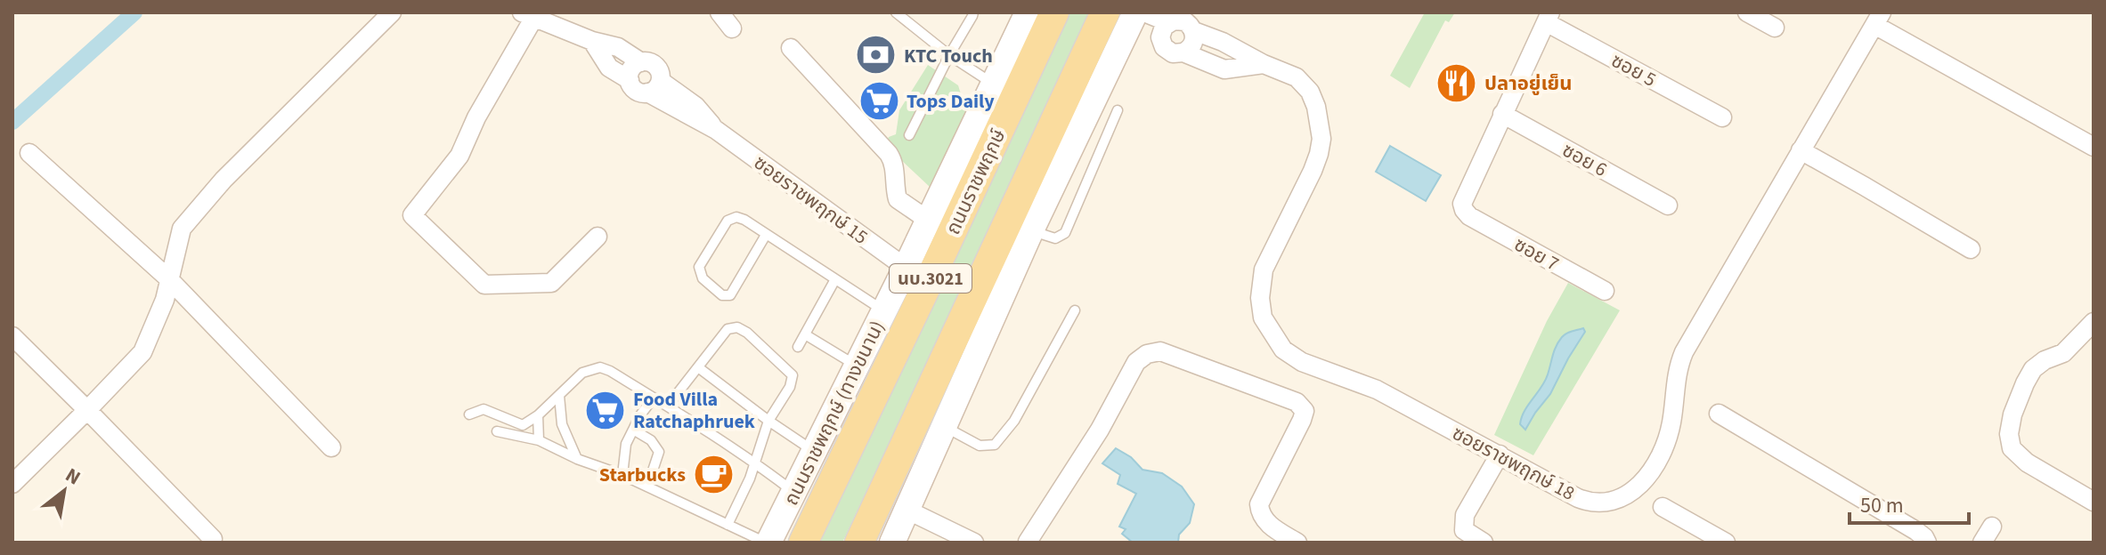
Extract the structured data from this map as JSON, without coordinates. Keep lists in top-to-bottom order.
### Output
{
  "streets": {
    "main road": ["ถนนราชพฤกษ์", "นบ.3021", "ถนนราชพฤกษ์ (ทางขนาน)"],
    "street": [
      "ซอย 5",
      "ซอย 6",
      "ซอยราชพฤกษ์ 15",
      "ซอย 7",
      "ซอยราชพฤกษ์ 18"
    ]
  },
  "crossings": [
    ["ซอย 6", "ซอย 7"],
    ["ซอยราชพฤกษ์ 15", "ถนนราชพฤกษ์ (ทางขนาน)"],
    ["นบ.3021", "ซอยราชพฤกษ์ 18"]
  ],
  "places": {
    "bank": ["KTC Touch"],
    "restaurant": ["ปลาอยู่เย็น"],
    "supermarket": ["Tops Daily", "Food Villa Ratchaphruek"],
    "cafe": ["Starbucks"]
  },
  "scale_bar": "50 m",
  "north": "top right"
}
